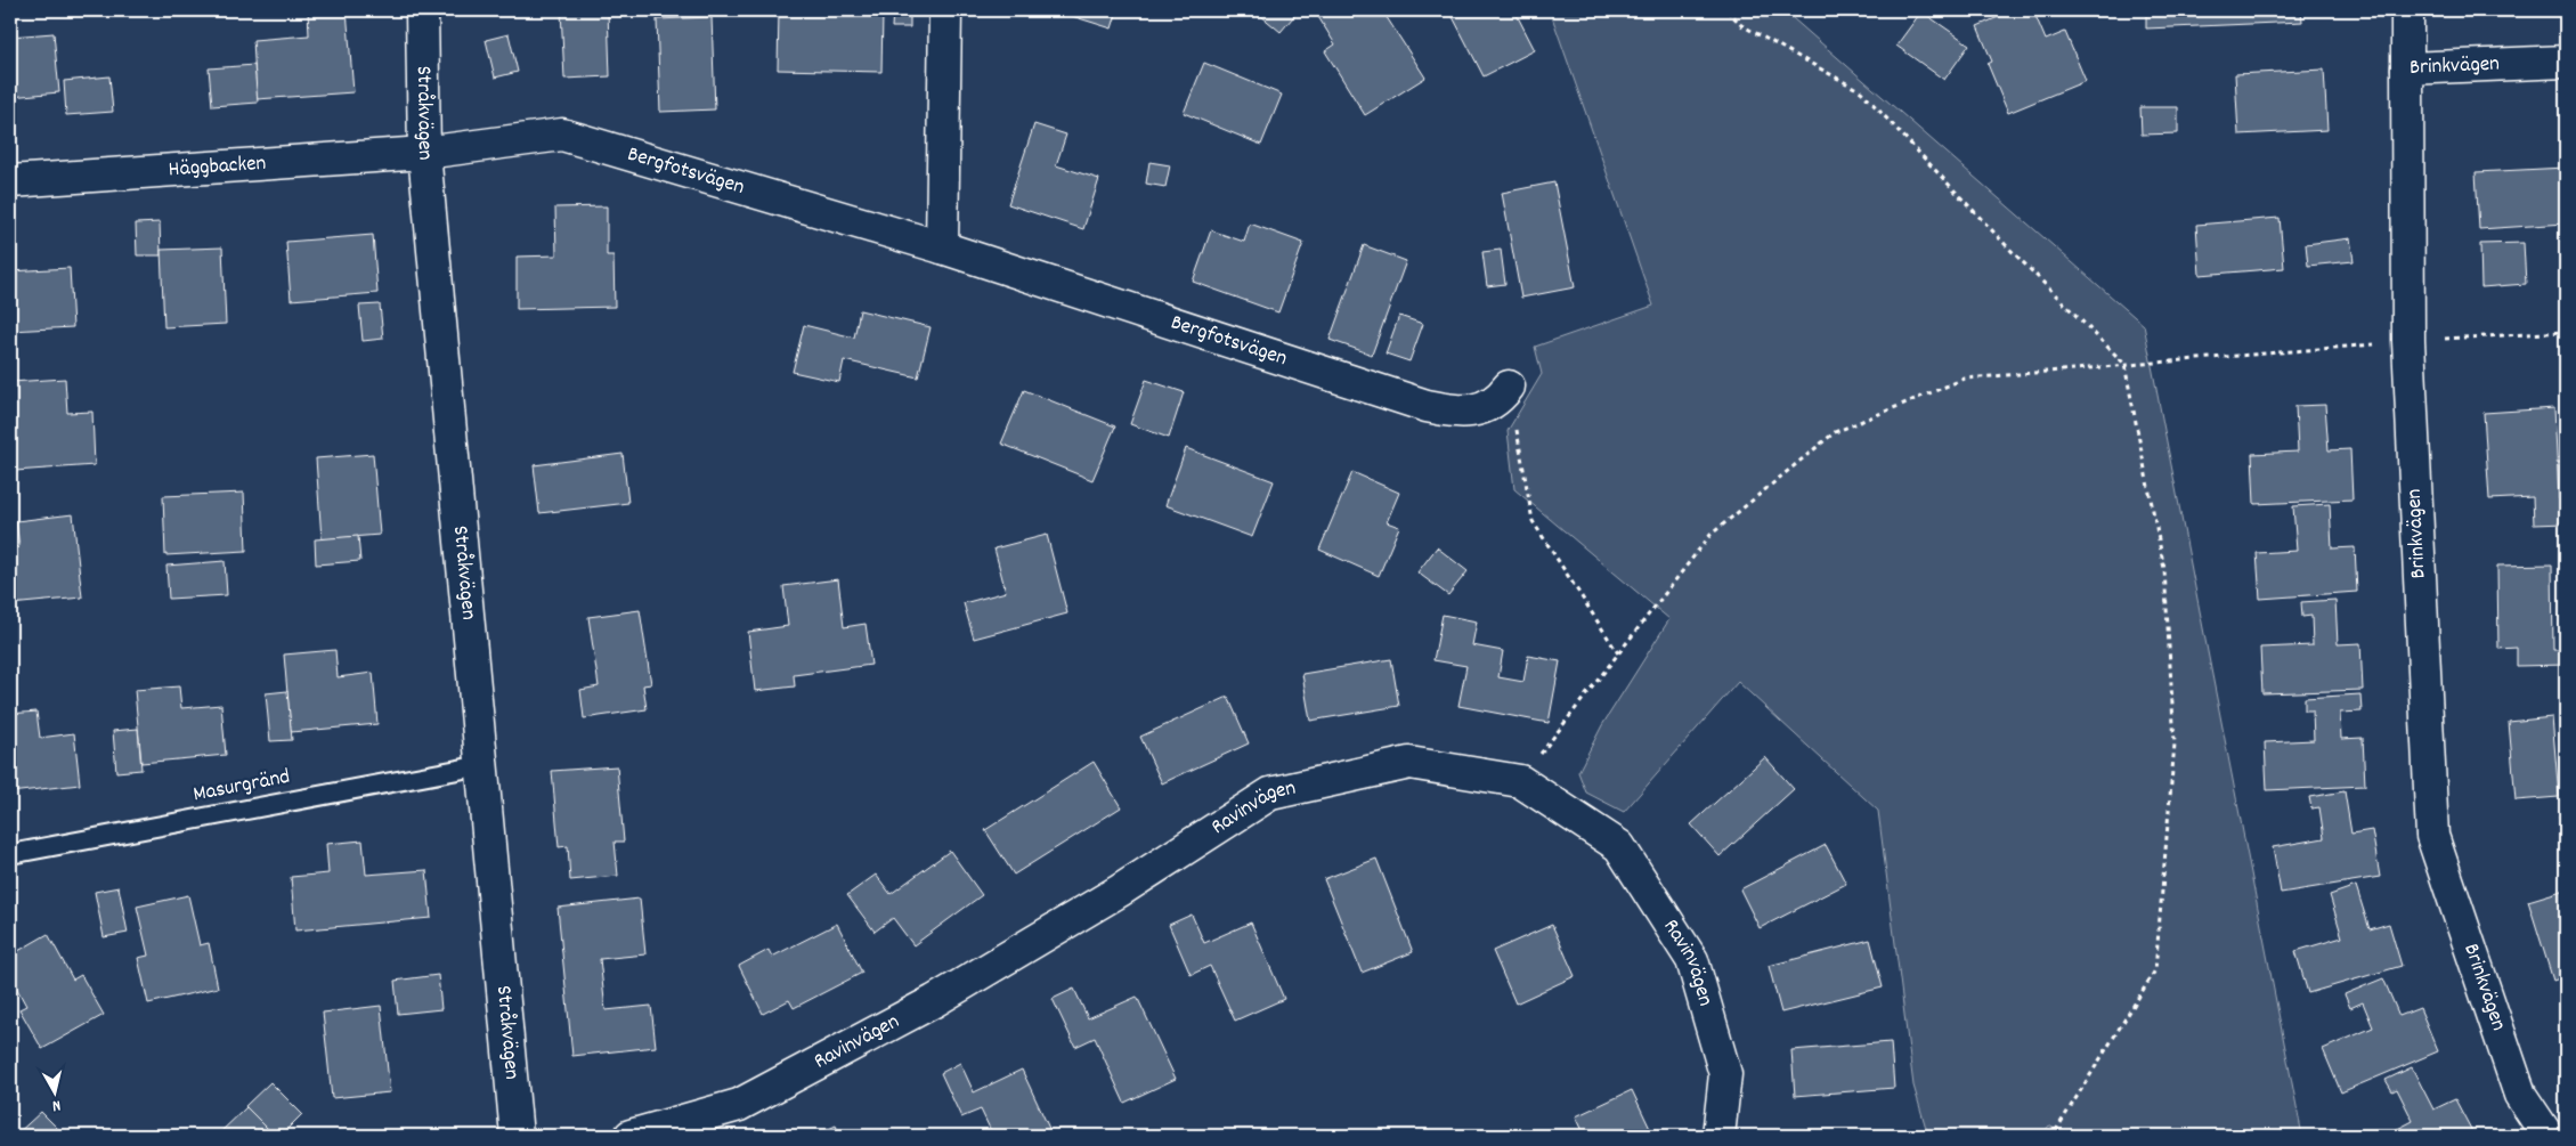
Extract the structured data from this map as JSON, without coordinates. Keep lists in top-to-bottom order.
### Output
{
  "streets": {
    "street": [
      "Brinkvägen",
      "Stråkvägen",
      "Häggbacken",
      "Bergfotsvägen",
      "Ravinvägen"
    ],
    "lane": ["Masurgränd"]
  },
  "crossings": [
    ["Stråkvägen", "Häggbacken"],
    ["Stråkvägen", "Bergfotsvägen"],
    ["Stråkvägen", "Masurgränd"],
    ["Häggbacken", "Bergfotsvägen"]
  ],
  "north": "bottom"
}
